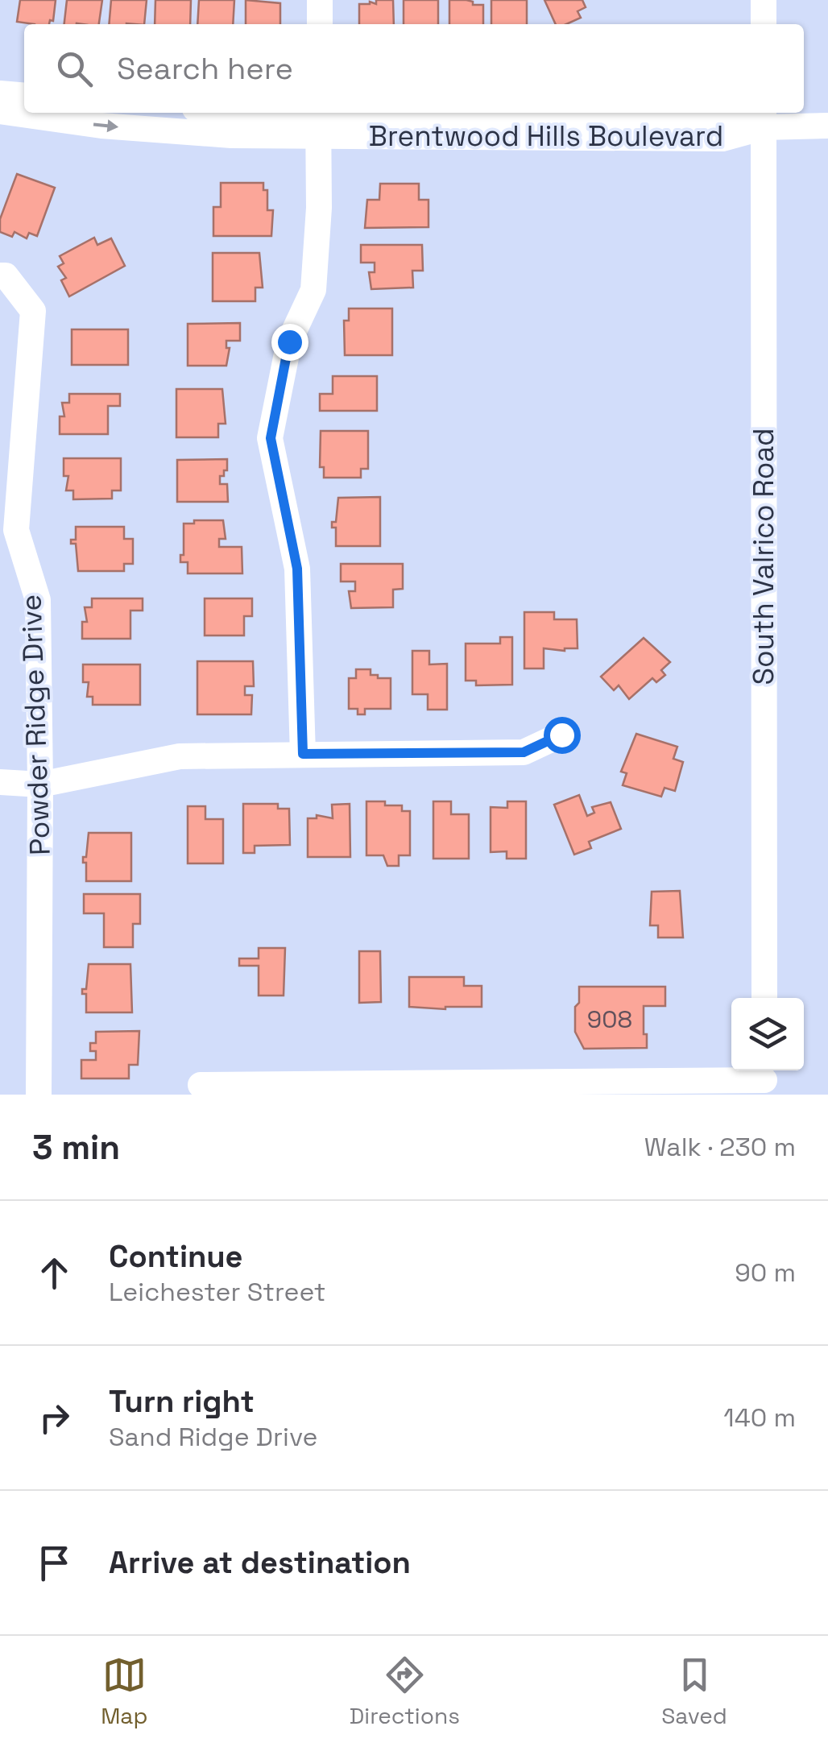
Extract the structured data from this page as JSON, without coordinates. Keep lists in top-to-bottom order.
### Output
{
  "streets": {
    "street": ["Brentwood Hills Boulevard", "South Valrico Road", "Powder Ridge Drive"]
  },
  "crossings": [
    ["Brentwood Hills Boulevard", "South Valrico Road"]
  ],
  "house_numbers": ["908"],
  "page": {
    "search": "Search here",
    "heading": ["3 min", "Walk · 230 m"],
    "list": [
      ["Continue", "Leichester Street", "90 m"],
      ["Turn right", "Sand Ridge Drive", "140 m"],
      "Arrive at destination"
    ],
    "nav": ["Map", "Directions", "Saved"]
  }
}
